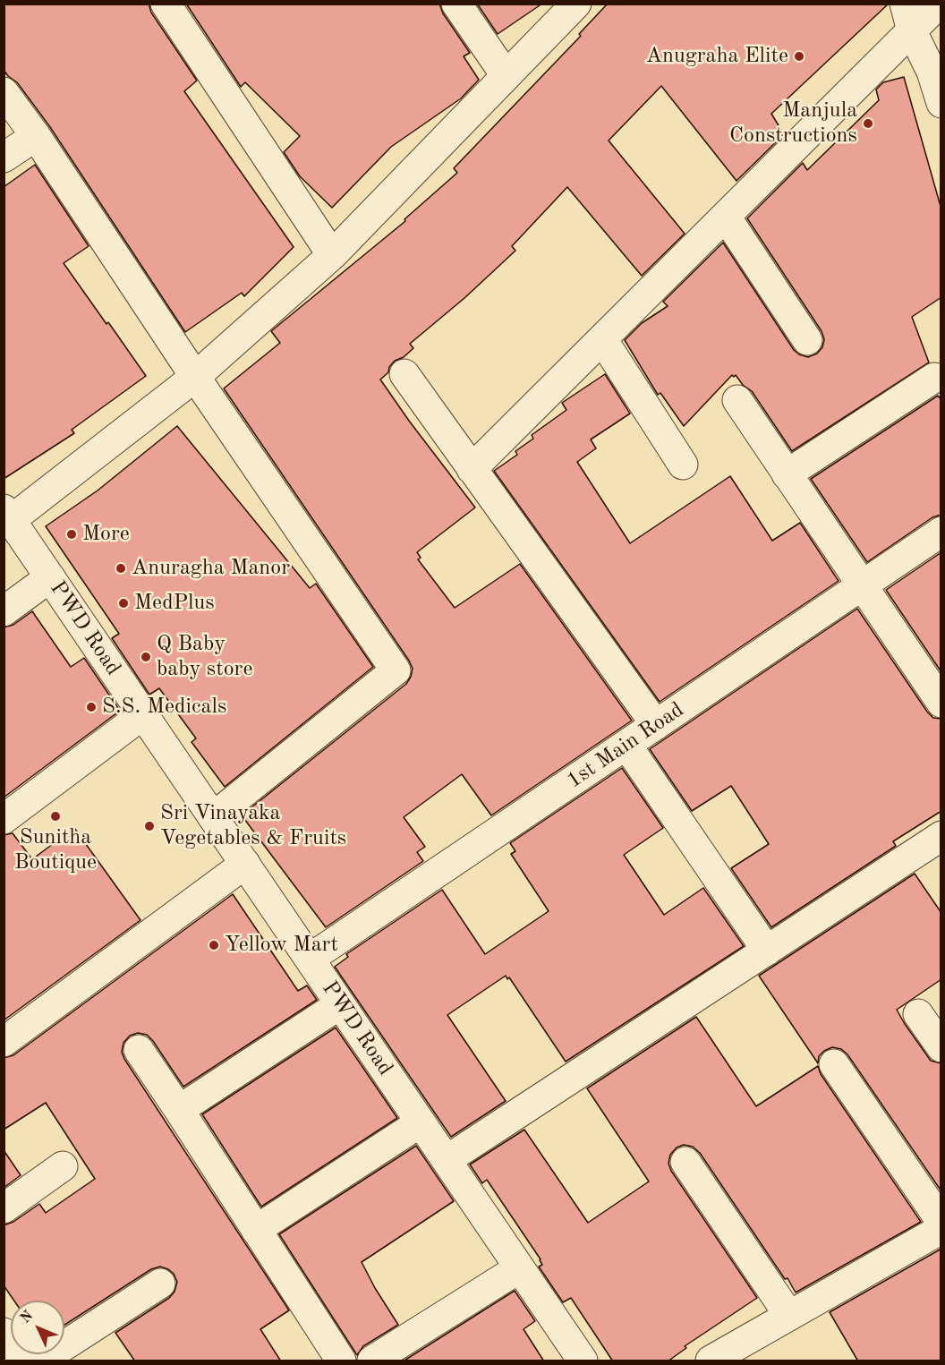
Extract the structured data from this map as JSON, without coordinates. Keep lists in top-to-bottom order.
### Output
{
  "streets": {
    "street": ["PWD Road", "1st Main Road"]
  },
  "crossings": [
    ["PWD Road", "1st Main Road"]
  ],
  "places": [
    "Anugraha Elite",
    "Manjula Constructions",
    "More",
    "Anuragha Manor",
    "MedPlus",
    "Q Baby baby store",
    "S.S. Medicals",
    "Sunitha Boutique",
    "Sri Vinayaka Vegetables & Fruits",
    "Yellow Mart"
  ],
  "north": "top left"
}
